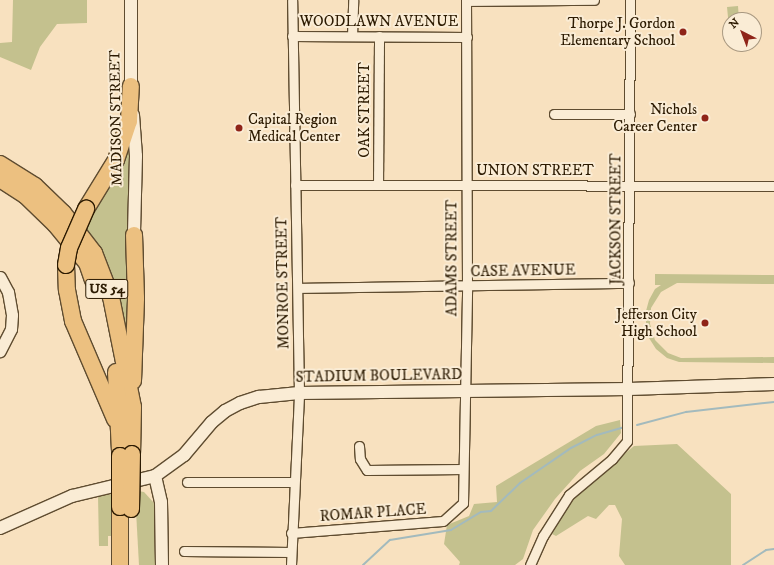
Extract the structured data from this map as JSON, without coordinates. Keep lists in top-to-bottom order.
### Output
{
  "streets": {
    "highway": ["US 54"],
    "main road": ["MADISON STREET", "STADIUM BOULEVARD"],
    "street": [
      "WOODLAWN AVENUE",
      "OAK STREET",
      "UNION STREET",
      "JACKSON STREET",
      "ADAMS STREET",
      "CASE AVENUE",
      "MONROE STREET",
      "ROMAR PLACE"
    ]
  },
  "crossings": [
    ["WOODLAWN AVENUE", "OAK STREET"],
    ["WOODLAWN AVENUE", "ADAMS STREET"],
    ["WOODLAWN AVENUE", "MONROE STREET"],
    ["OAK STREET", "UNION STREET"],
    ["UNION STREET", "JACKSON STREET"],
    ["UNION STREET", "ADAMS STREET"],
    ["UNION STREET", "MONROE STREET"],
    ["JACKSON STREET", "CASE AVENUE"],
    ["JACKSON STREET", "STADIUM BOULEVARD"],
    ["ADAMS STREET", "CASE AVENUE"],
    ["ADAMS STREET", "STADIUM BOULEVARD"],
    ["ADAMS STREET", "ROMAR PLACE"],
    ["CASE AVENUE", "MONROE STREET"],
    ["MONROE STREET", "STADIUM BOULEVARD"],
    ["MONROE STREET", "ROMAR PLACE"]
  ],
  "places": [
    "Thorpe J. Gordon Elementary School",
    "Nichols Career Center",
    "Capital Region Medical Center",
    "Jefferson City High School"
  ],
  "north": "top left"
}
